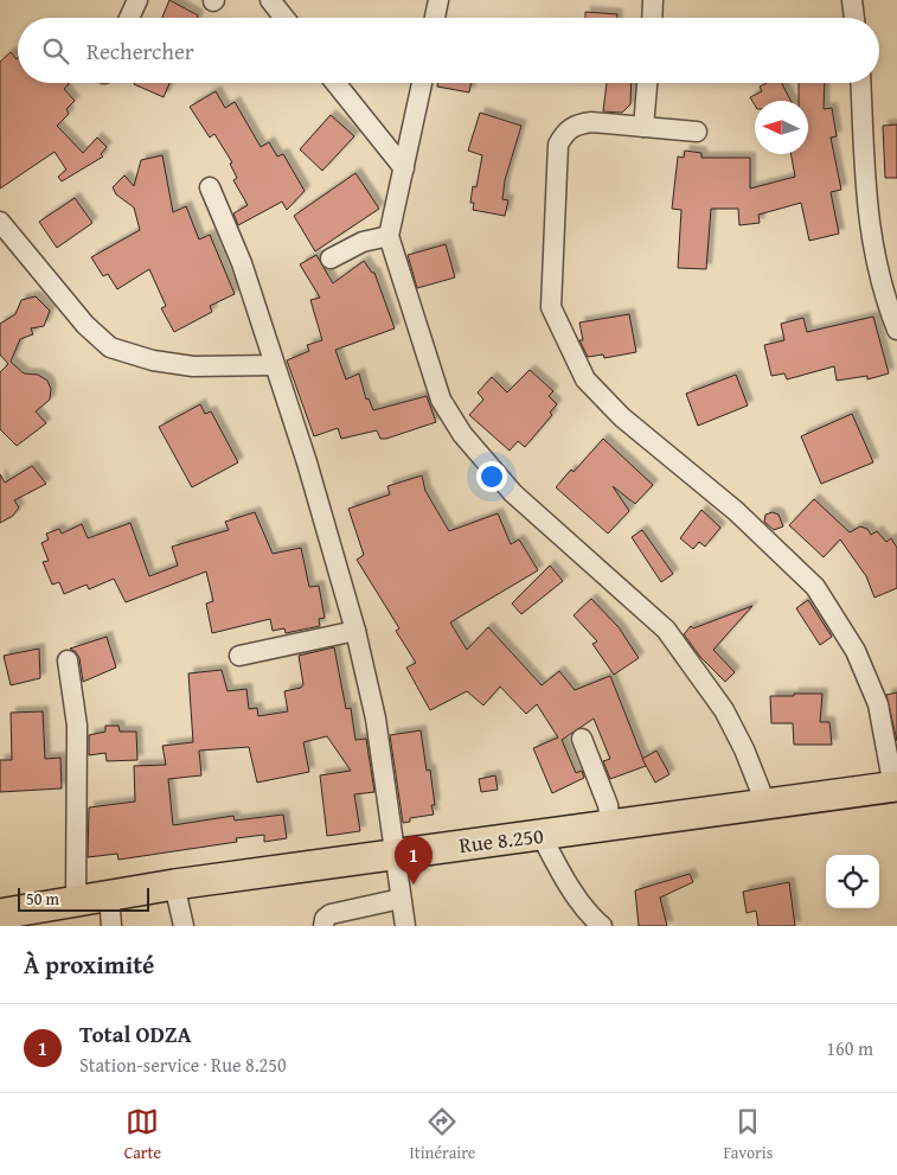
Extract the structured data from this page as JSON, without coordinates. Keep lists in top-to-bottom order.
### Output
{
  "streets": {
    "highway": ["Rue 8.250"]
  },
  "scale_bar": "50 m",
  "north": "left",
  "page": {
    "search": "Rechercher",
    "pins": "1",
    "scale": "50 m",
    "heading": "À proximité",
    "list": [
      {
        "mark": "1",
        "name": "Total ODZA",
        "note": "Station-service · Rue 8.250",
        "value": "160 m"
      }
    ],
    "nav": ["Carte", "Itinéraire", "Favoris"]
  }
}
